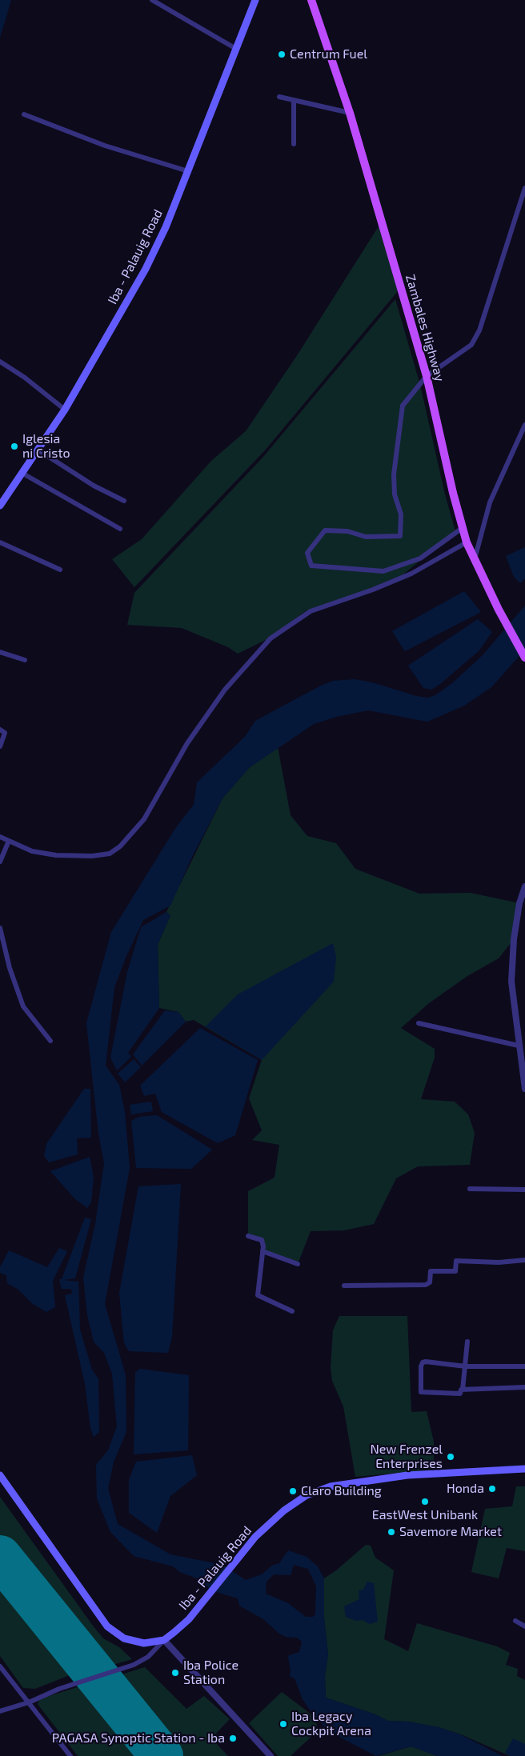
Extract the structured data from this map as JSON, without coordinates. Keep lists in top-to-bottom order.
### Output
{
  "streets": {
    "main road": ["Iba - Palauig Road", "Zambales Highway"]
  },
  "places": [
    "Centrum Fuel",
    "Iglesia ni Cristo",
    "New Frenzel Enterprises",
    "Honda",
    "Claro Building",
    "EastWest Unibank",
    "Savemore Market",
    "Iba Police Station",
    "Iba Legacy Cockpit Arena",
    "PAGASA Synoptic Station - Iba"
  ]
}
